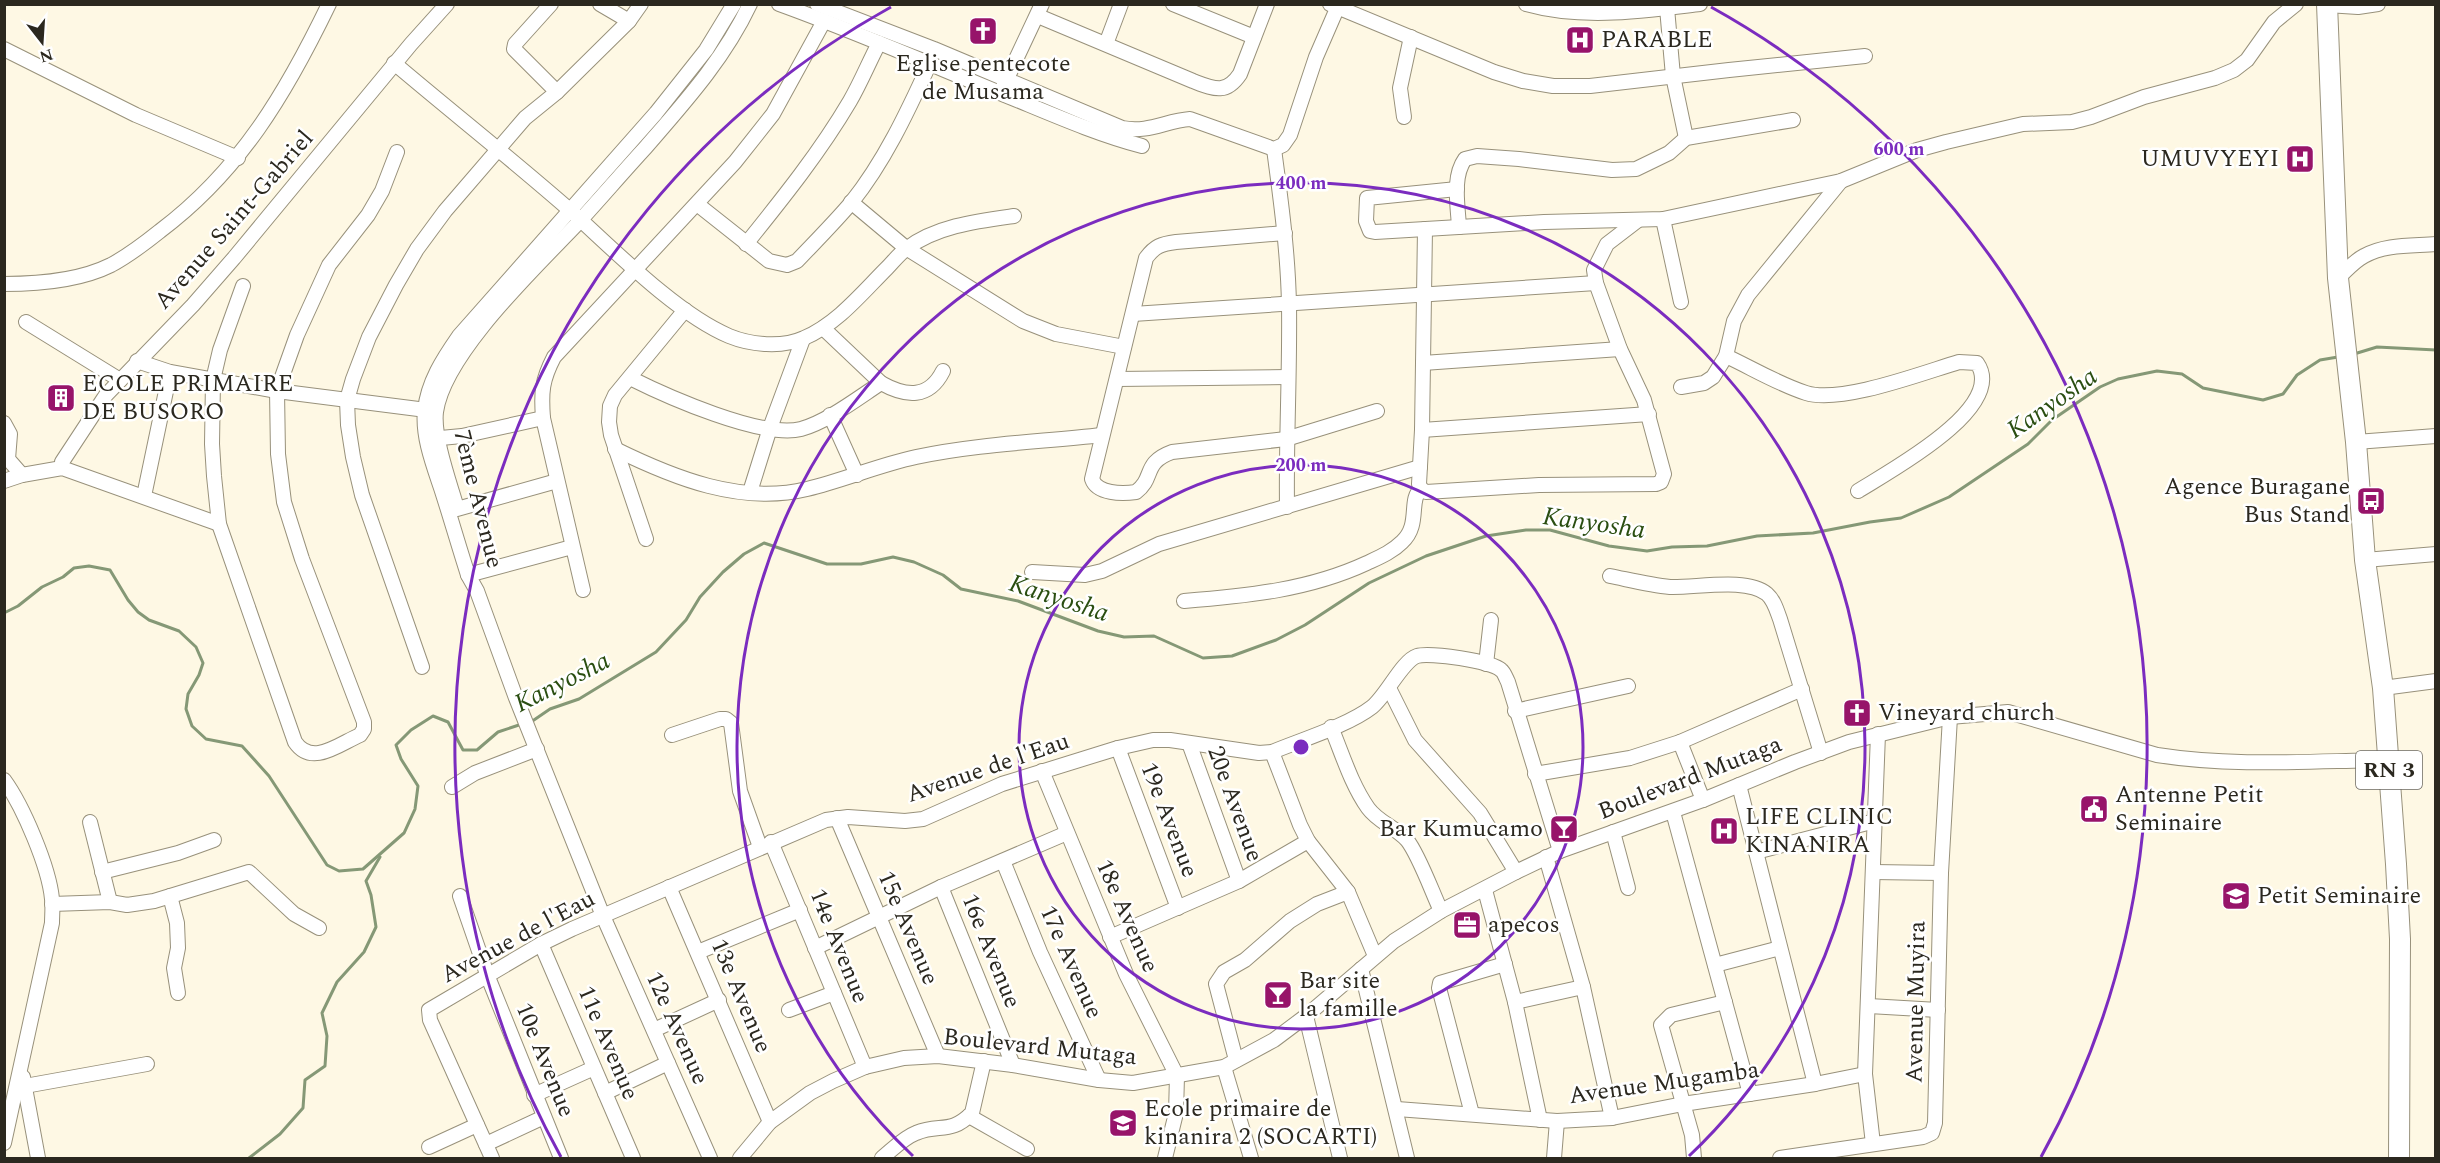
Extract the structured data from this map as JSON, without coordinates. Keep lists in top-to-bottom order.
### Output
{
  "streets": {
    "highway": ["RN 3"],
    "street": [
      "Avenue Saint-Gabriel",
      "7ème Avenue",
      "Avenue de l'Eau",
      "Boulevard Mutaga",
      "20e Avenue",
      "19e Avenue",
      "18e Avenue",
      "15e Avenue",
      "14e Avenue",
      "16e Avenue",
      "17e Avenue",
      "13e Avenue",
      "Avenue Muyira",
      "12e Avenue",
      "11e Avenue",
      "10e Avenue",
      "Avenue Mugamba"
    ]
  },
  "crossings": [
    ["7ème Avenue", "12e Avenue"],
    ["Avenue de l'Eau", "Boulevard Mutaga"],
    ["Avenue de l'Eau", "20e Avenue"],
    ["Avenue de l'Eau", "19e Avenue"],
    ["Avenue de l'Eau", "18e Avenue"],
    ["Avenue de l'Eau", "15e Avenue"],
    ["Avenue de l'Eau", "14e Avenue"],
    ["Avenue de l'Eau", "13e Avenue"],
    ["Avenue de l'Eau", "12e Avenue"],
    ["Avenue de l'Eau", "11e Avenue"],
    ["Avenue de l'Eau", "10e Avenue"],
    ["RN 3", "Boulevard Mutaga"],
    ["Boulevard Mutaga", "18e Avenue"],
    ["Boulevard Mutaga", "15e Avenue"],
    ["Boulevard Mutaga", "14e Avenue"],
    ["Boulevard Mutaga", "16e Avenue"],
    ["Boulevard Mutaga", "17e Avenue"],
    ["Boulevard Mutaga", "13e Avenue"],
    ["Boulevard Mutaga", "Avenue Muyira"]
  ],
  "water": ["Kanyosha"],
  "places": {
    "church": ["Eglise pentecote de Musama", "Vineyard church"],
    "hospital": ["PARABLE", "UMUVYEYI", "LIFE CLINIC KINANIRA"],
    "building": ["ECOLE PRIMAIRE DE BUSORO"],
    "bus stop": ["Agence Buragane Bus Stand"],
    "public building": ["Antenne Petit Seminaire"],
    "bar": ["Bar Kumucamo", "Bar site la famille"],
    "school or university": ["Petit Seminaire", "Ecole primaire de kinanira 2 (SOCARTI)"],
    "office": ["apecos"]
  },
  "north": "bottom",
  "rings": ["600 m", "400 m", "200 m"]
}
